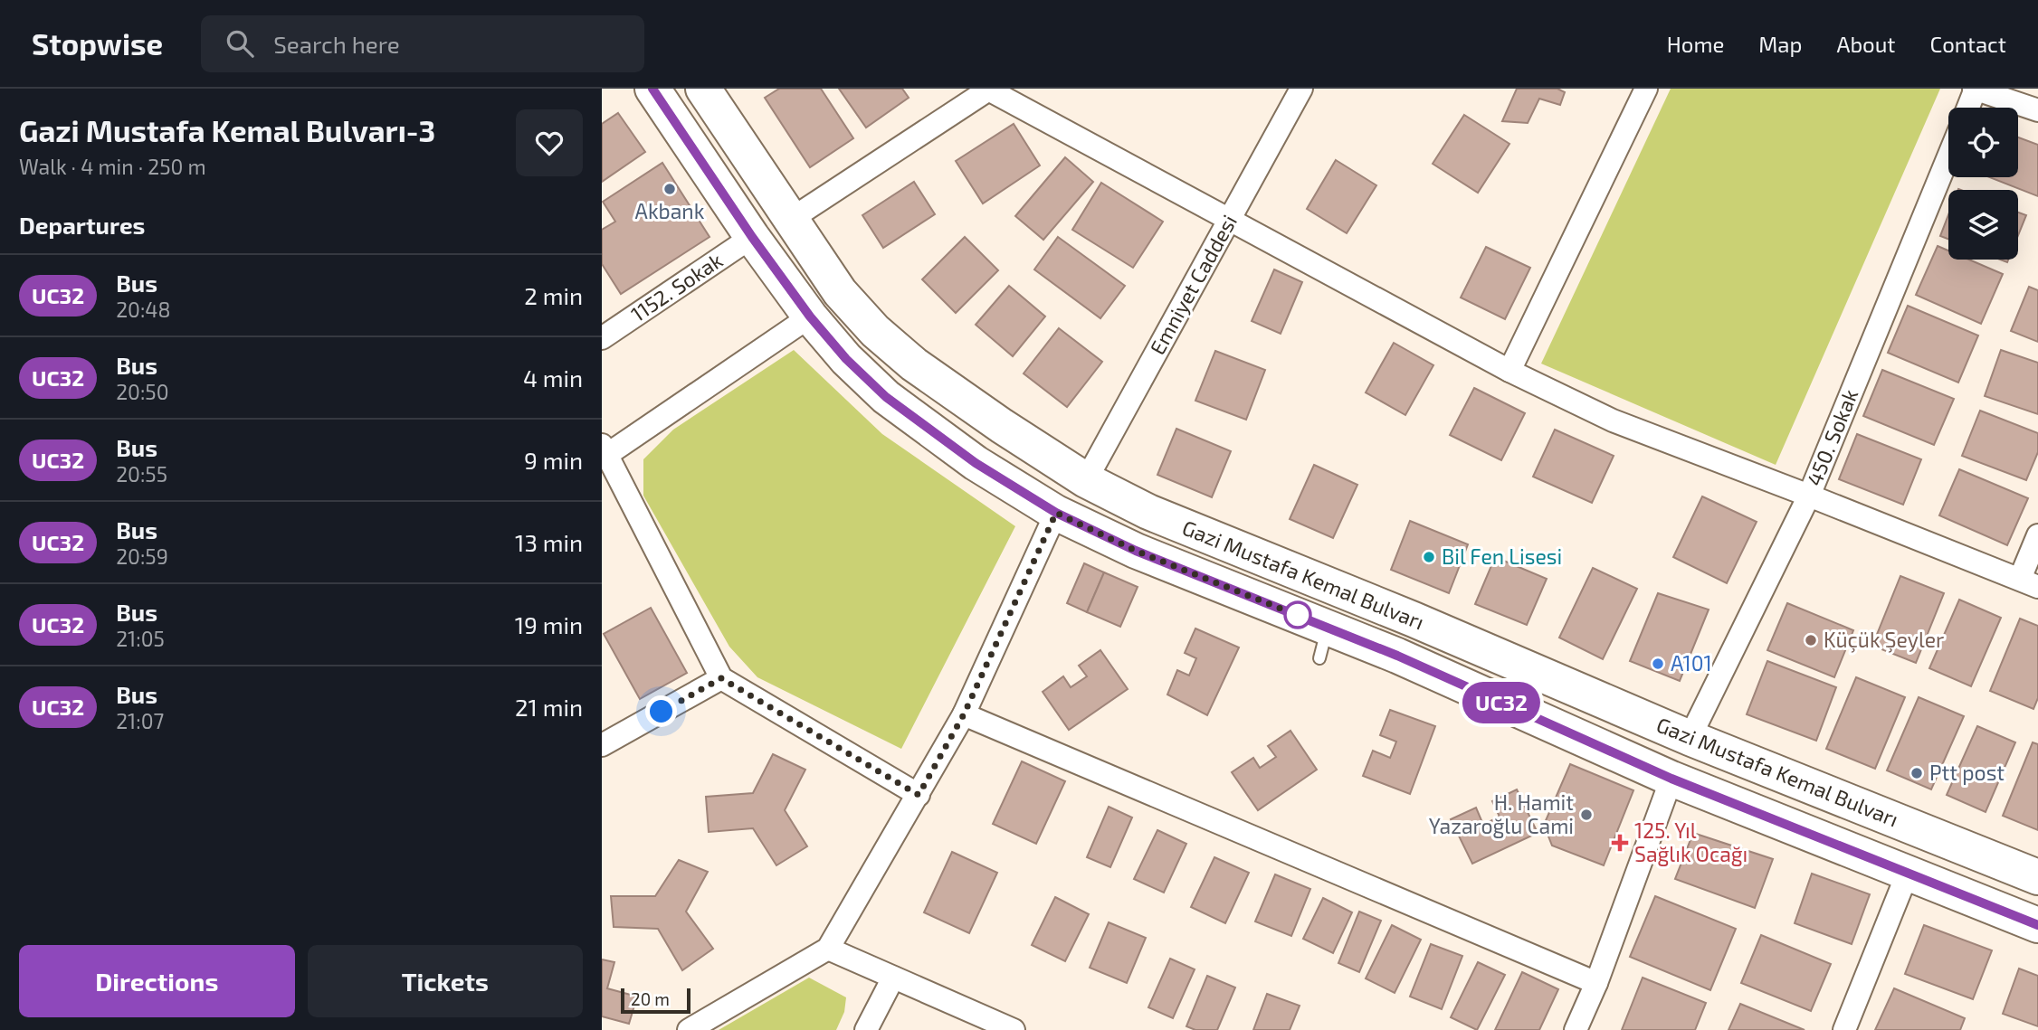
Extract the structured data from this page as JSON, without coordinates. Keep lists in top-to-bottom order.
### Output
{
  "streets": {
    "main road": ["Gazi Mustafa Kemal Bulvarı"],
    "street": ["Emniyet Caddesi", "1152. Sokak", "450. Sokak"]
  },
  "crossings": [
    ["Emniyet Caddesi", "Gazi Mustafa Kemal Bulvarı"],
    ["1152. Sokak", "Gazi Mustafa Kemal Bulvarı"],
    ["450. Sokak", "Gazi Mustafa Kemal Bulvarı"]
  ],
  "places": {
    "other": [
      "Akbank",
      "Bil Fen Lisesi",
      "Küçük Şeyler",
      "A101",
      "Ptt post",
      "H. Hamit Yazaroğlu Cami"
    ],
    "health": ["125. Yıl Sağlık Ocağı"]
  },
  "lines": ["bus line UC32"],
  "scale_bar": "20 m",
  "page": {
    "header": "Stopwise",
    "search": "Search here",
    "nav": [
      "Home",
      "Map",
      "About",
      "Contact"
    ],
    "heading": [
      ["Gazi Mustafa Kemal Bulvarı-3", "Walk · 4 min · 250 m"],
      "Departures"
    ],
    "on_map": "UC32",
    "list": [
      {
        "mark": "UC32",
        "name": "Bus",
        "note": "20:48",
        "value": "2 min"
      },
      {
        "mark": "UC32",
        "name": "Bus",
        "note": "20:50",
        "value": "4 min"
      },
      {
        "mark": "UC32",
        "name": "Bus",
        "note": "20:55",
        "value": "9 min"
      },
      {
        "mark": "UC32",
        "name": "Bus",
        "note": "20:59",
        "value": "13 min"
      },
      {
        "mark": "UC32",
        "name": "Bus",
        "note": "21:05",
        "value": "19 min"
      },
      {
        "mark": "UC32",
        "name": "Bus",
        "note": "21:07",
        "value": "21 min"
      }
    ],
    "buttons": ["Directions", "Tickets"],
    "scale": "20 m"
  }
}
